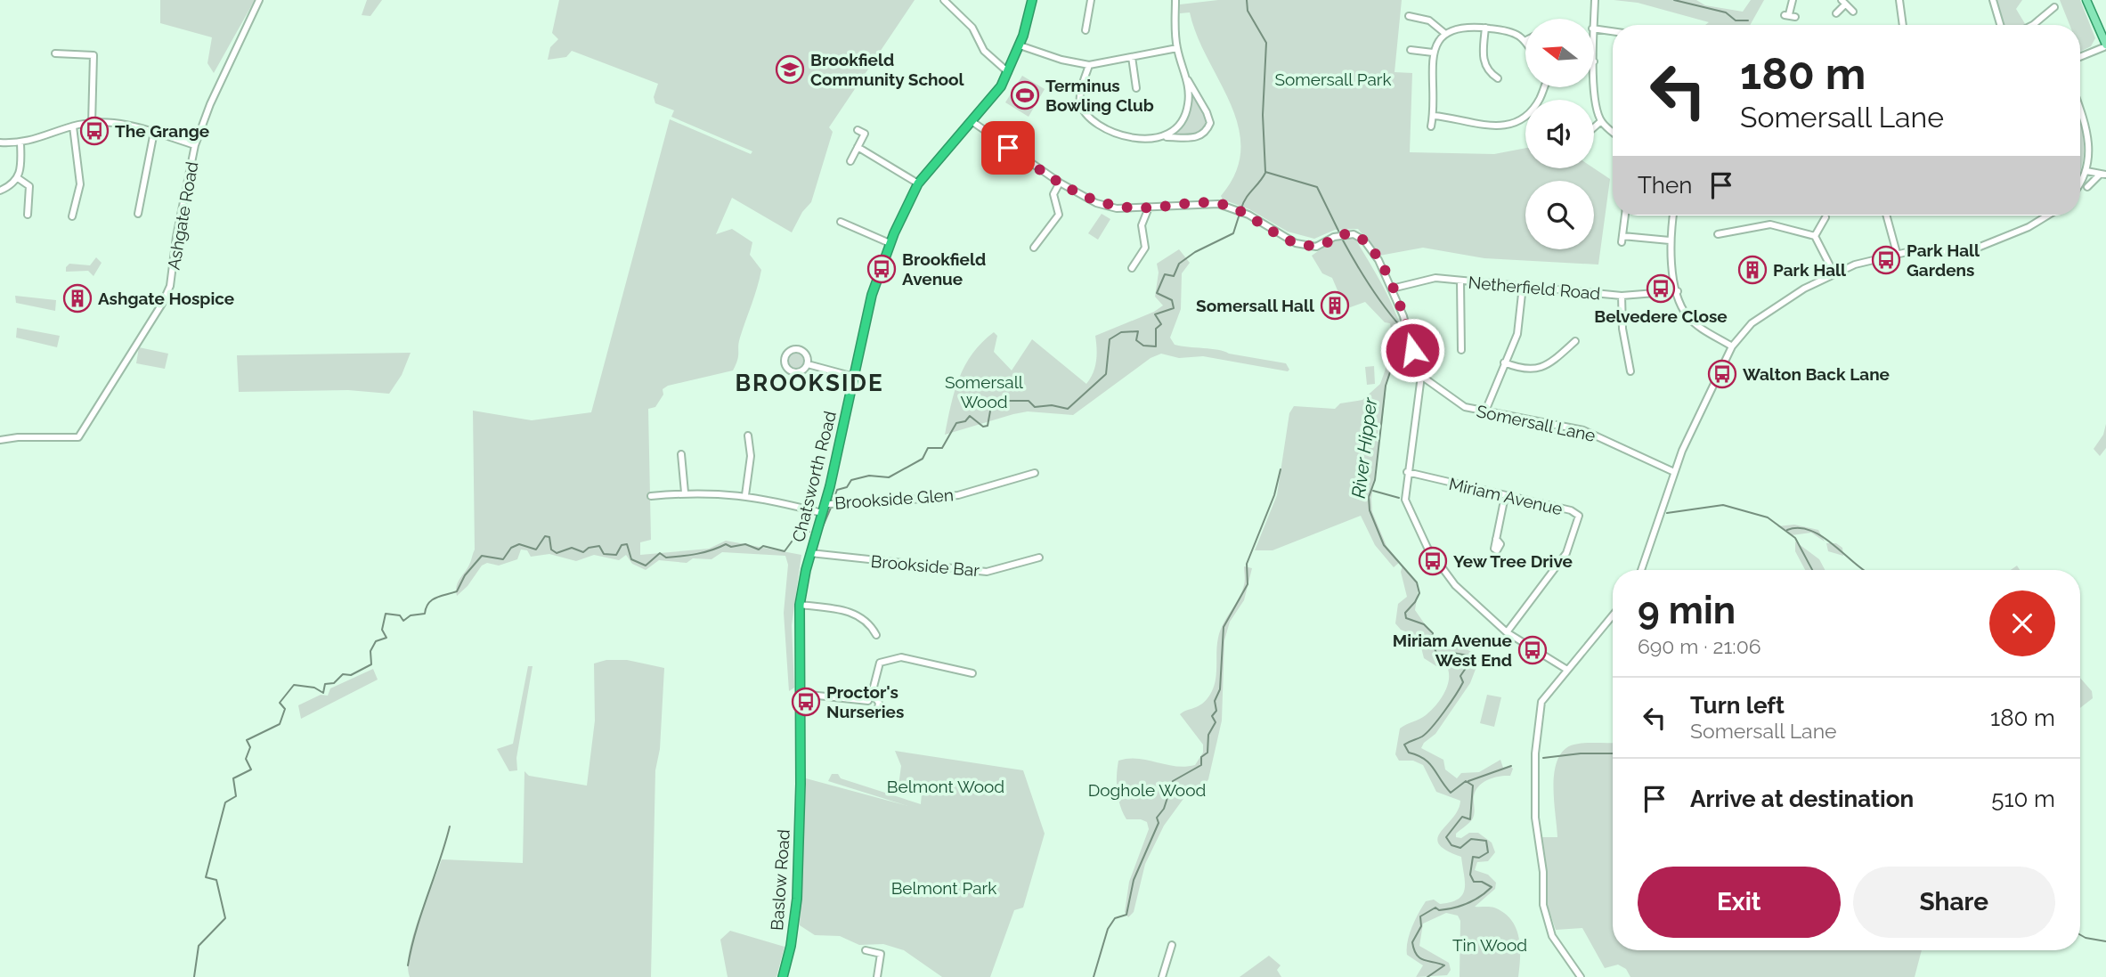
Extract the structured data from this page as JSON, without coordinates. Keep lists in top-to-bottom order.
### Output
{
  "streets": {
    "highway": ["Chatsworth Road", "Baslow Road"],
    "street": [
      "Ashgate Road",
      "Netherfield Road",
      "Somersall Lane",
      "Miriam Avenue",
      "Brookside Glen",
      "Brookside Bar"
    ]
  },
  "crossings": [
    ["Chatsworth Road", "Brookside Glen"],
    ["Chatsworth Road", "Brookside Bar"],
    ["Chatsworth Road", "Baslow Road"]
  ],
  "districts": ["BROOKSIDE"],
  "water": ["River Hipper"],
  "parks": [
    "Somersall Park",
    "Somersall Wood",
    "Belmont Wood",
    "Doghole Wood",
    "Belmont Park",
    "Tin Wood"
  ],
  "places": {
    "school or university": ["Brookfield Community School"],
    "sports": ["Terminus Bowling Club"],
    "bus stop": [
      "The Grange",
      "Park Hall Gardens",
      "Brookfield Avenue",
      "Belvedere Close",
      "Walton Back Lane",
      "Yew Tree Drive",
      "Miriam Avenue West End",
      "Proctor's Nurseries"
    ],
    "building": ["Park Hall", "Ashgate Hospice", "Somersall Hall"]
  },
  "north": "left",
  "page": {
    "turn": ["180 m", "Somersall Lane"],
    "then": "Then",
    "heading": ["9 min", "690 m · 21:06"],
    "list": [
      {
        "name": "Turn left",
        "note": "Somersall Lane",
        "value": "180 m"
      },
      {
        "name": "Arrive at destination",
        "value": "510 m"
      }
    ],
    "buttons": ["Exit", "Share"]
  }
}
